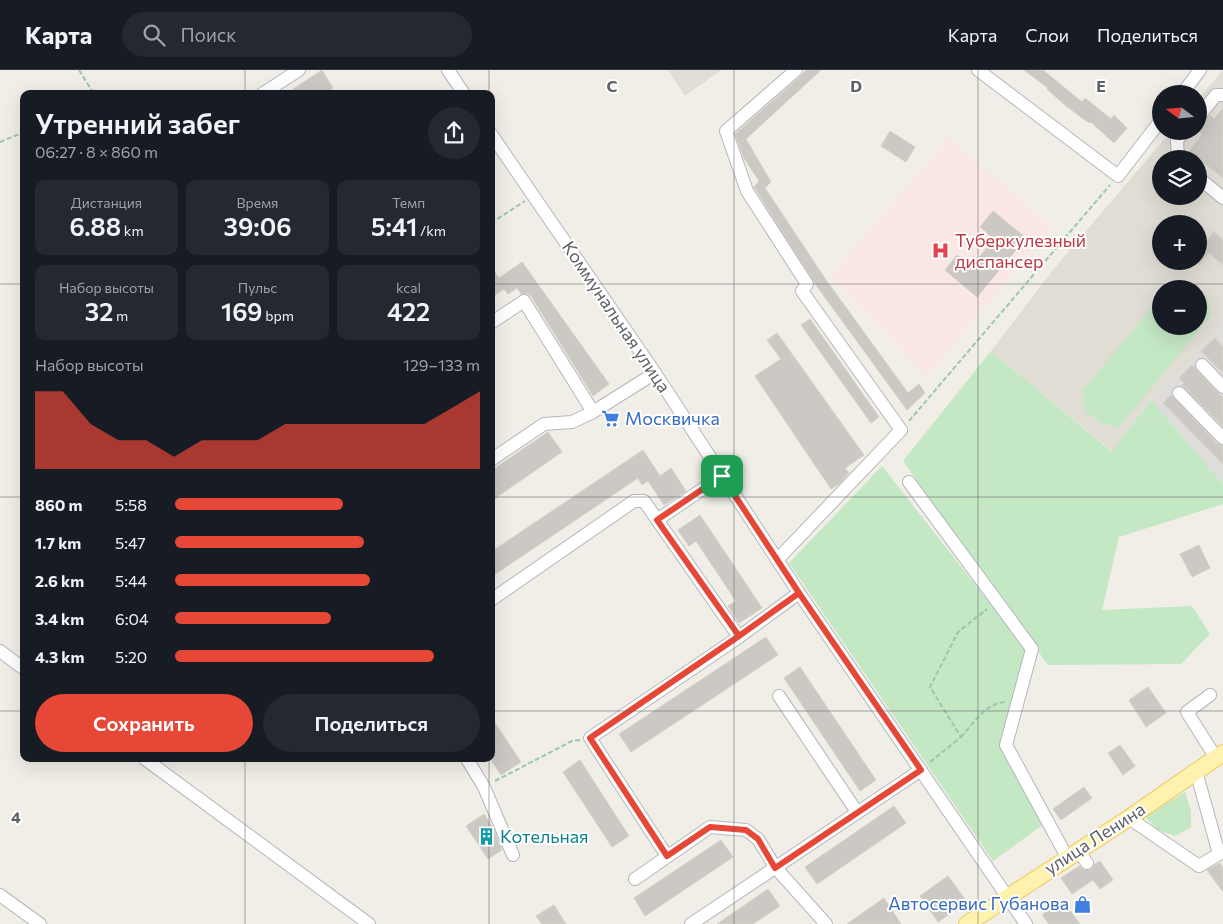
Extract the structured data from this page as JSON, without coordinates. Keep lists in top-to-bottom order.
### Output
{
  "streets": {
    "main road": ["улица Ленина"],
    "street": ["Коммунальная улица"]
  },
  "crossings": [
    ["Коммунальная улица", "улица Ленина"]
  ],
  "places": {
    "hospital": ["Туберкулезный диспансер"],
    "supermarket": ["Москвичка"],
    "building": ["Котельная"],
    "shop": ["Автосервис Губанова"]
  },
  "north": "left",
  "page": {
    "header": "Карта",
    "search": "Поиск",
    "nav": ["Карта", "Слои", "Поделиться"],
    "map_buttons": ["+", "−"],
    "heading": ["Утренний забег", "06:27 · 8 × 860 m"],
    "stats": [
      ["Дистанция", "6.88 km"],
      ["Время", "39:06"],
      ["Темп", "5:41 /km"],
      ["Набор высоты", "32 m"],
      ["Пульс", "169 bpm"],
      ["kcal", "422"]
    ],
    "chart": ["Набор высоты", "129–133 m"],
    "list": [
      {
        "name": "860 m",
        "note": "5:58"
      },
      {
        "name": "1.7 km",
        "note": "5:47"
      },
      {
        "name": "2.6 km",
        "note": "5:44"
      },
      {
        "name": "3.4 km",
        "note": "6:04"
      },
      {
        "name": "4.3 km",
        "note": "5:20"
      }
    ],
    "buttons": ["Сохранить", "Поделиться"]
  },
  "grid": {
    "columns": ["C", "D", "E"],
    "rows": ["4"]
  }
}
